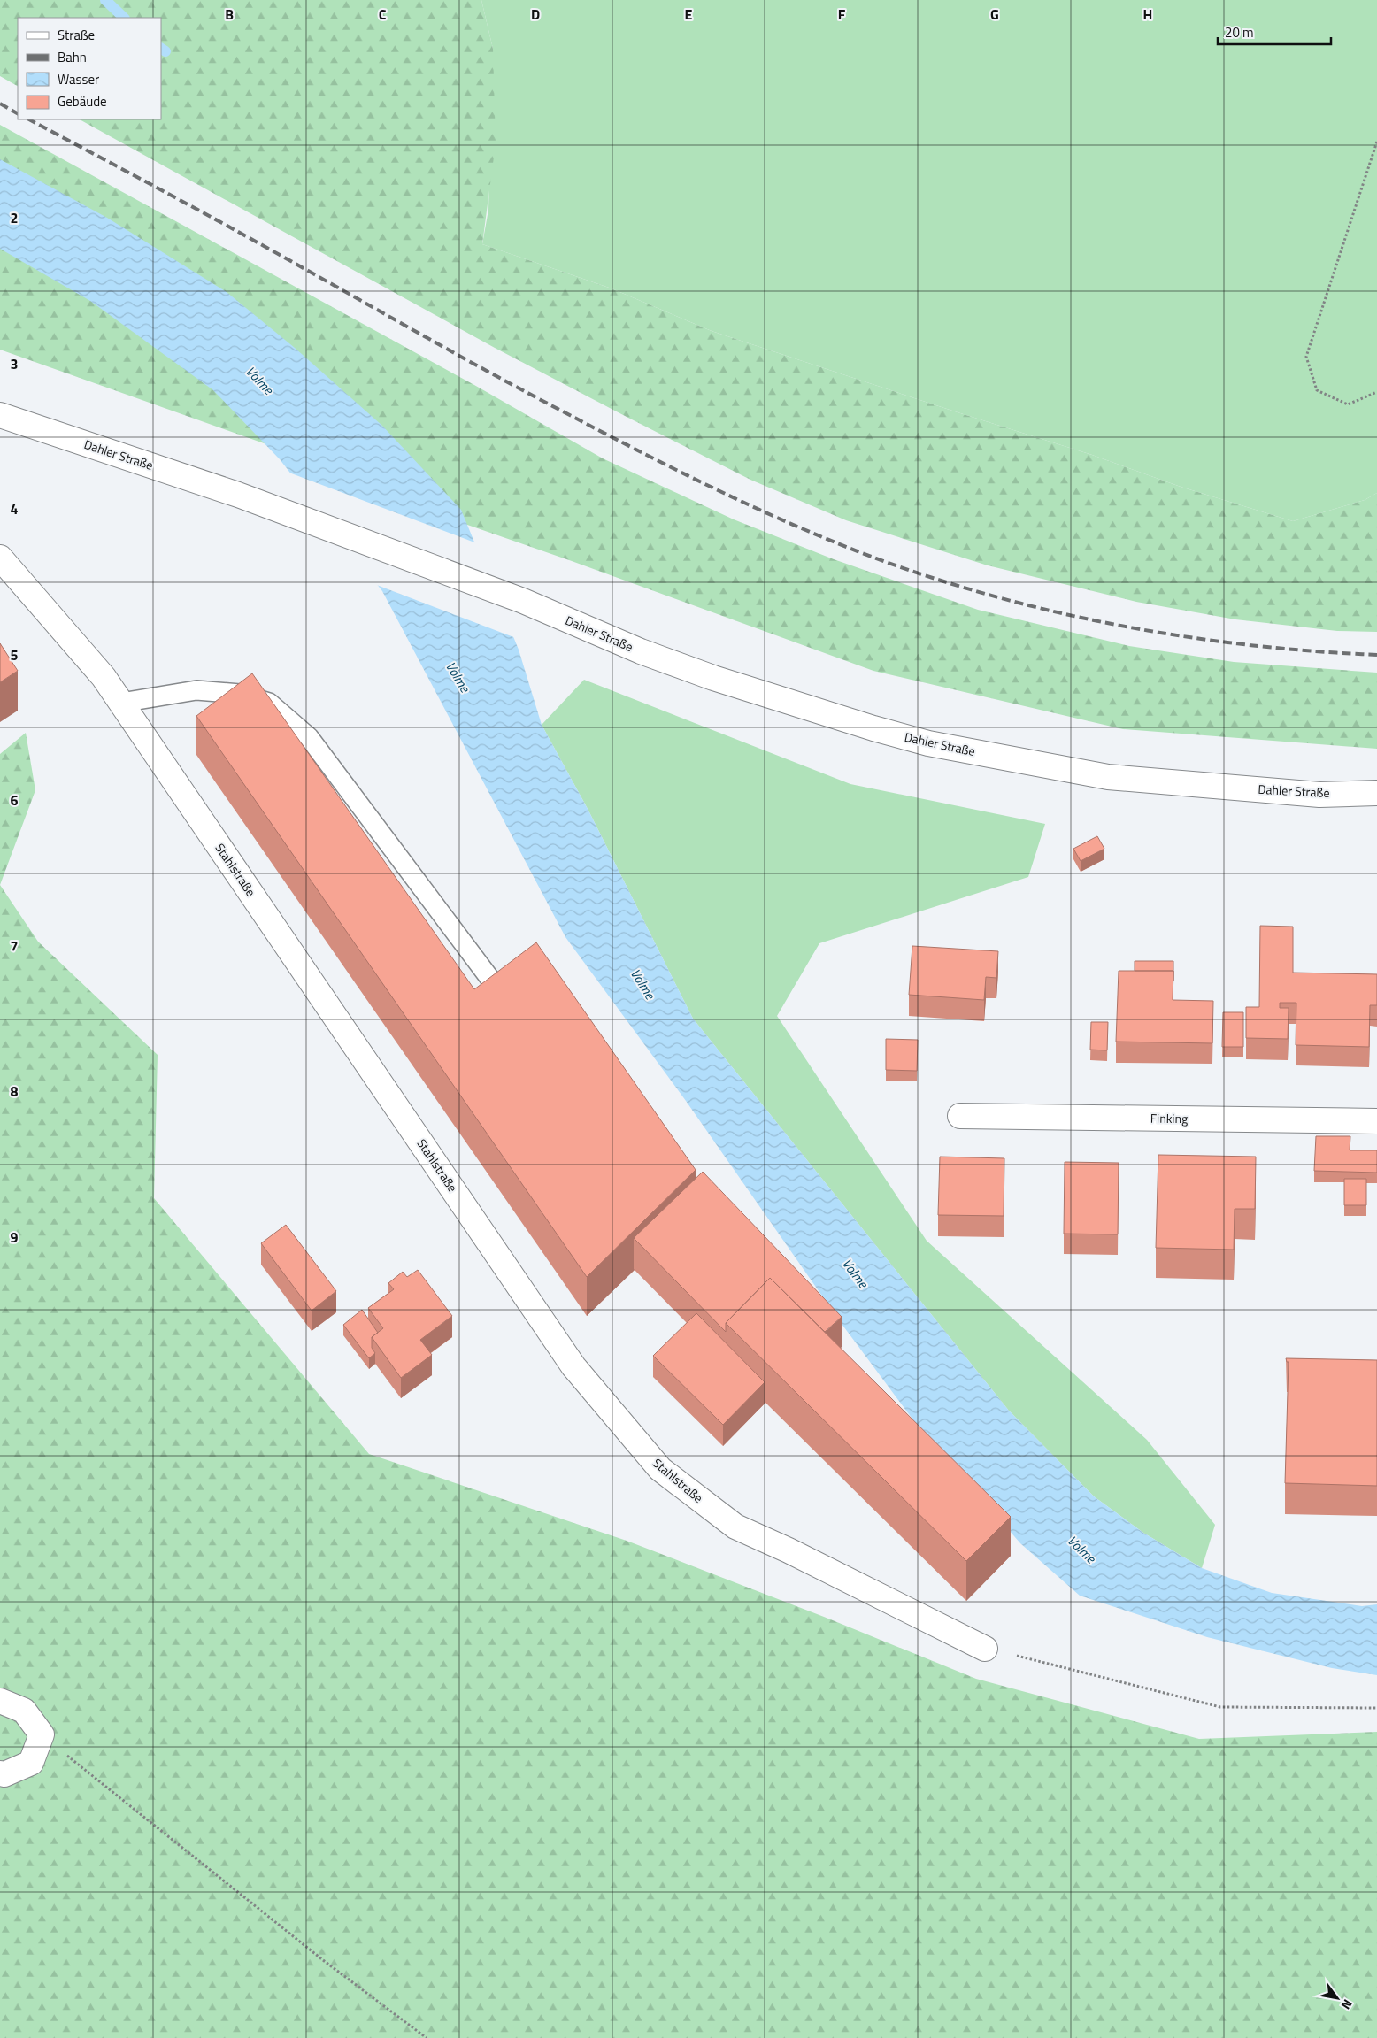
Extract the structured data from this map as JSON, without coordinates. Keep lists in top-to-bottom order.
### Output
{
  "streets": {
    "street": ["Dahler Straße", "Stahlstraße", "Finking"]
  },
  "water": ["Volme"],
  "legend": [
    "Straße",
    "Bahn",
    "Wasser",
    "Gebäude"
  ],
  "scale_bar": "20 m",
  "north": "bottom right",
  "grid": {
    "columns": [
      "B",
      "C",
      "D",
      "E",
      "F",
      "G",
      "H"
    ],
    "rows": [
      "2",
      "3",
      "4",
      "5",
      "6",
      "7",
      "8",
      "9"
    ]
  }
}
